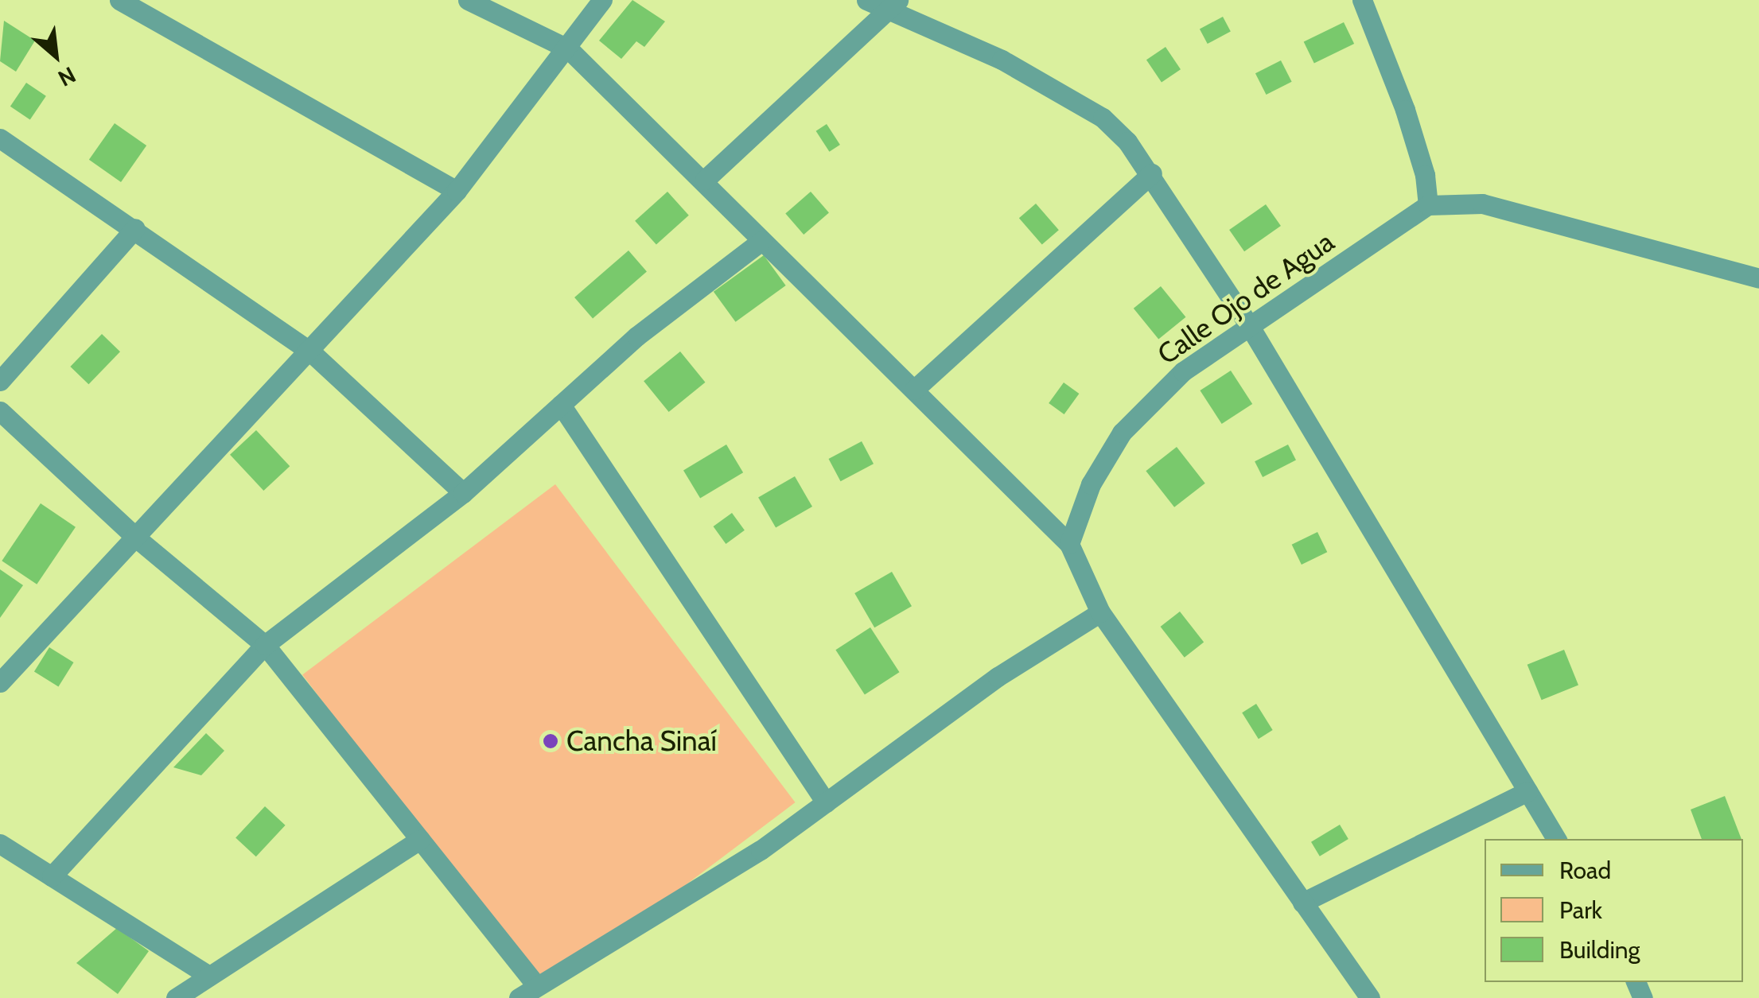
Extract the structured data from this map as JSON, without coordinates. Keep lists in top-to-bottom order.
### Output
{
  "streets": {
    "street": ["Calle Ojo de Agua"]
  },
  "places": ["Cancha Sinaí"],
  "legend": ["Road", "Park", "Building"],
  "north": "bottom right"
}
